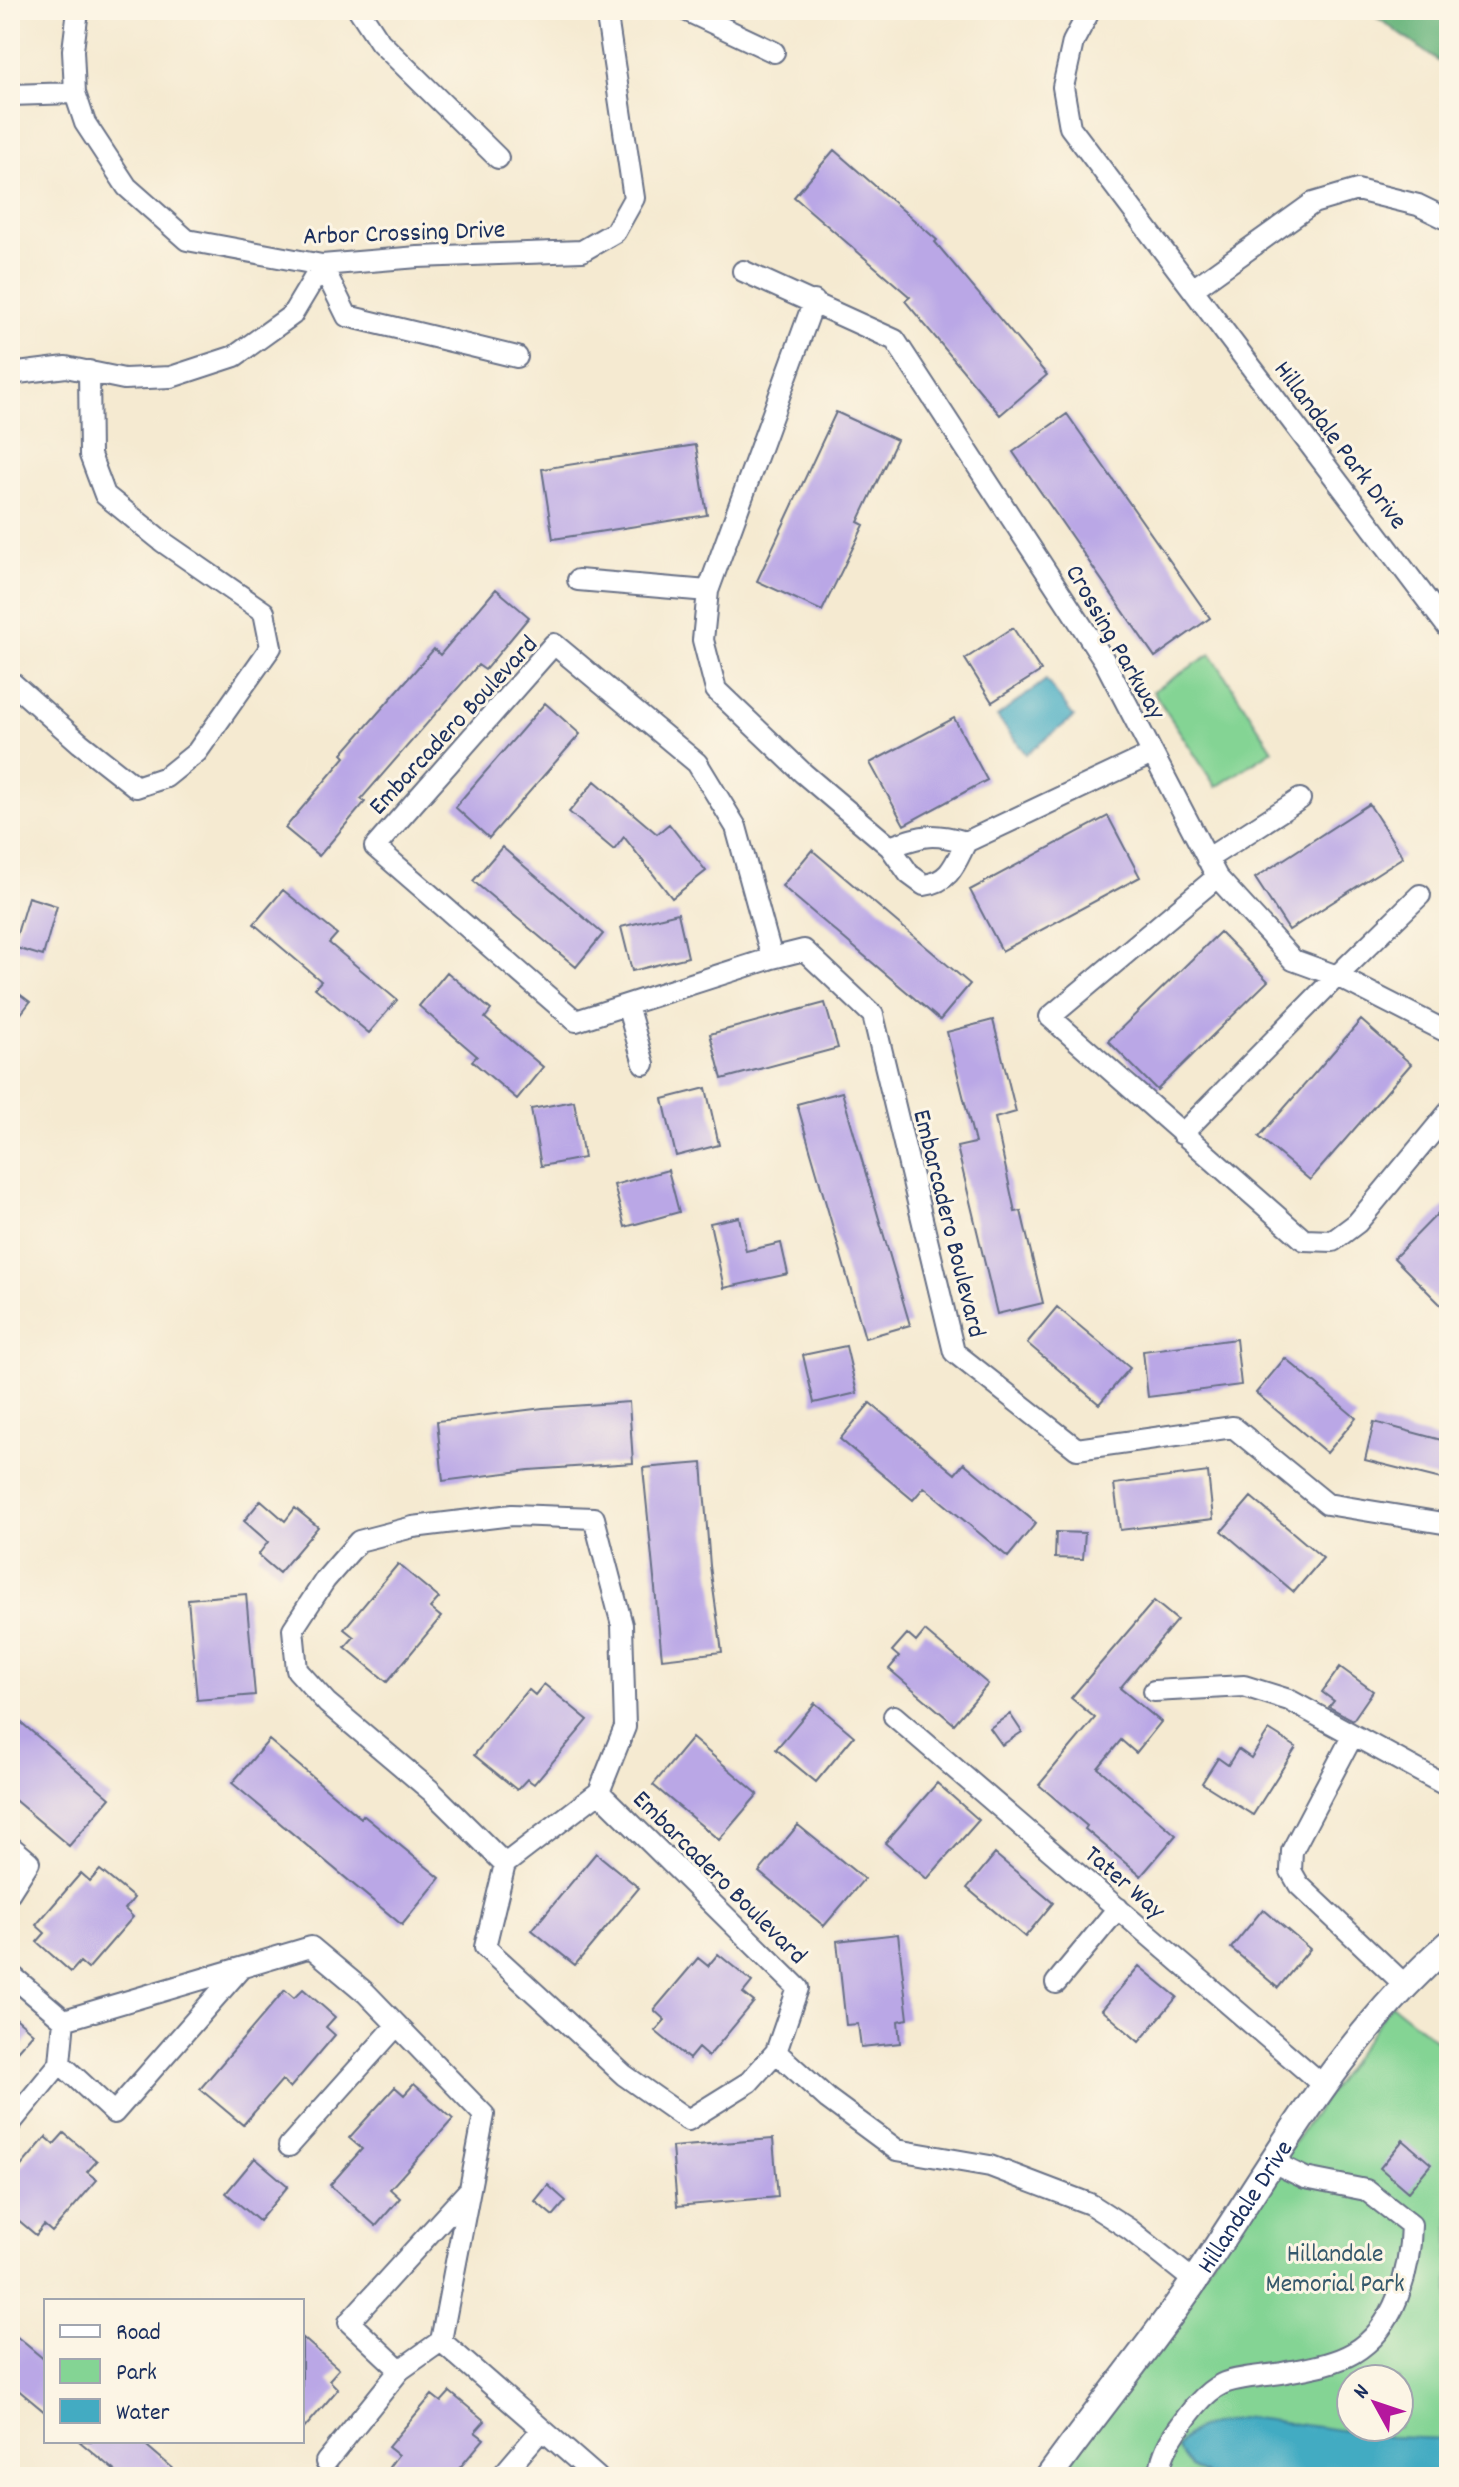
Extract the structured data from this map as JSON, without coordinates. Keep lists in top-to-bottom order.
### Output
{
  "streets": {
    "main road": ["Hillandale Drive"],
    "street": [
      "Arbor Crossing Drive",
      "Hillandale Park Drive",
      "Crossing Parkway",
      "Embarcadero Boulevard",
      "Tater Way"
    ]
  },
  "crossings": [
    ["Tater Way", "Hillandale Drive"]
  ],
  "parks": ["Hillandale Memorial Park"],
  "legend": ["Road", "Park", "Water"],
  "north": "top left"
}
